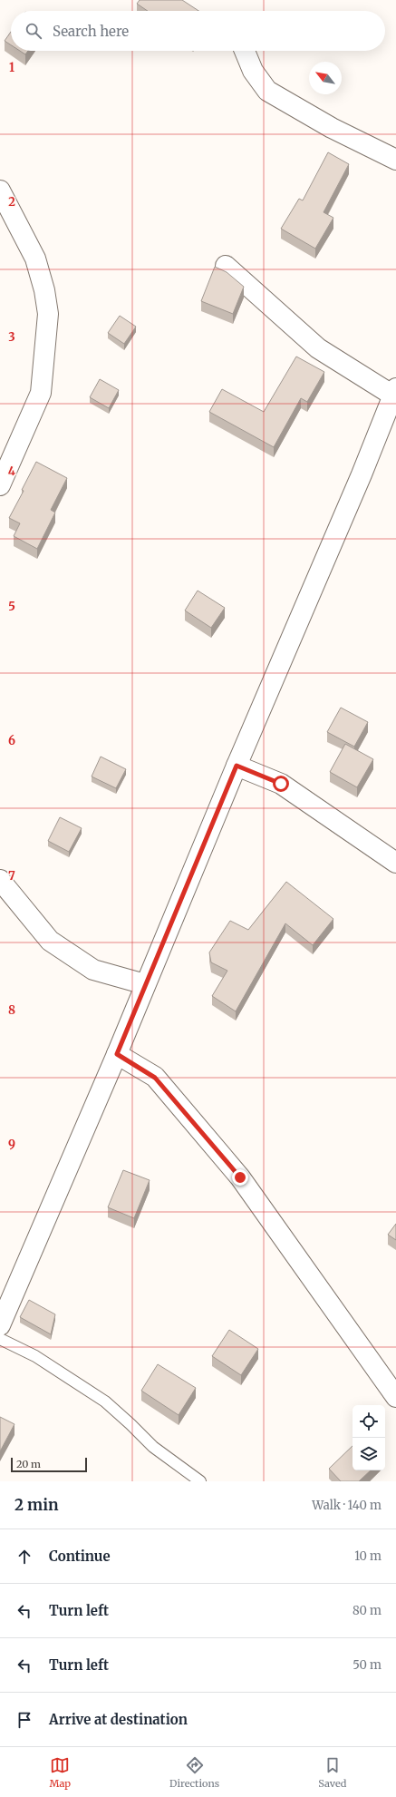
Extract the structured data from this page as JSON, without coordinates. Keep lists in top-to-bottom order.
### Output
{
  "scale_bar": "20 m",
  "north": "top left",
  "page": {
    "search": "Search here",
    "scale": "20 m",
    "heading": ["2 min", "Walk · 140 m"],
    "list": [
      ["Continue", "10 m"],
      ["Turn left", "80 m"],
      ["Turn left", "50 m"],
      "Arrive at destination"
    ],
    "nav": ["Map", "Directions", "Saved"]
  },
  "grid": {
    "rows": [
      "1",
      "2",
      "3",
      "4",
      "5",
      "6",
      "7",
      "8",
      "9"
    ]
  }
}
